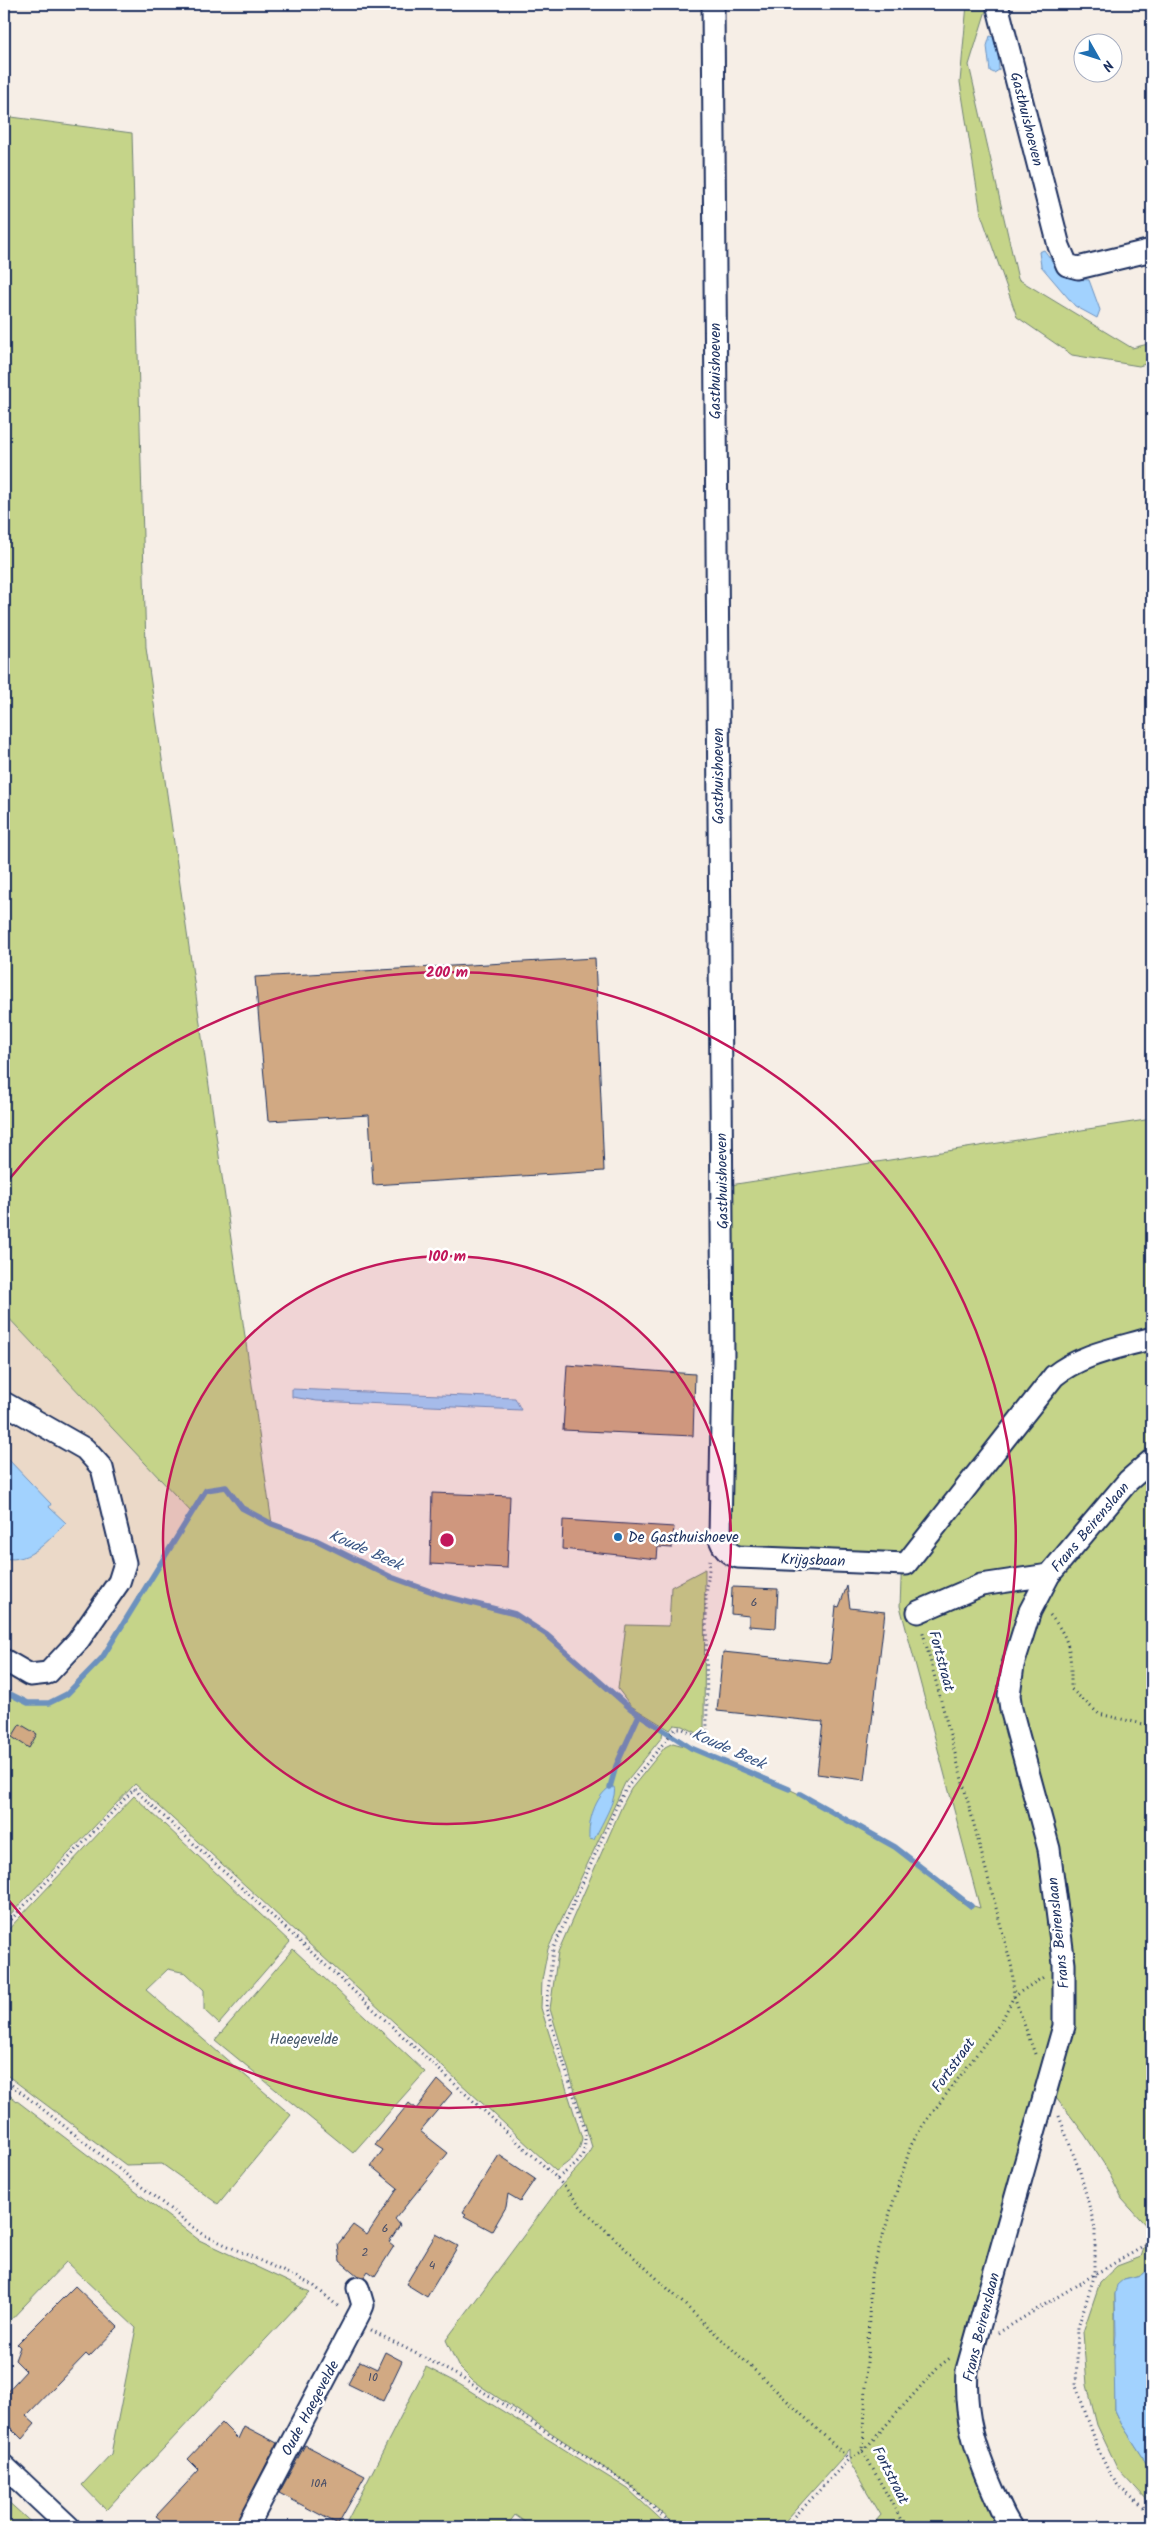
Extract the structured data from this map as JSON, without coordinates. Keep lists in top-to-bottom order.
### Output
{
  "streets": {
    "street": [
      "Gasthuishoeven",
      "Frans Beirenslaan",
      "Krijgsbaan",
      "Oude Haegevelde"
    ],
    "path": ["Fortstraat"]
  },
  "crossings": [
    ["Gasthuishoeven", "Krijgsbaan"]
  ],
  "water": ["Koude Beek"],
  "parks": ["Haegevelde"],
  "places": ["De Gasthuishoeve"],
  "house_numbers": [
    "6",
    "6",
    "2",
    "4",
    "10",
    "10A"
  ],
  "north": "bottom right",
  "rings": ["200 m", "100 m"]
}
